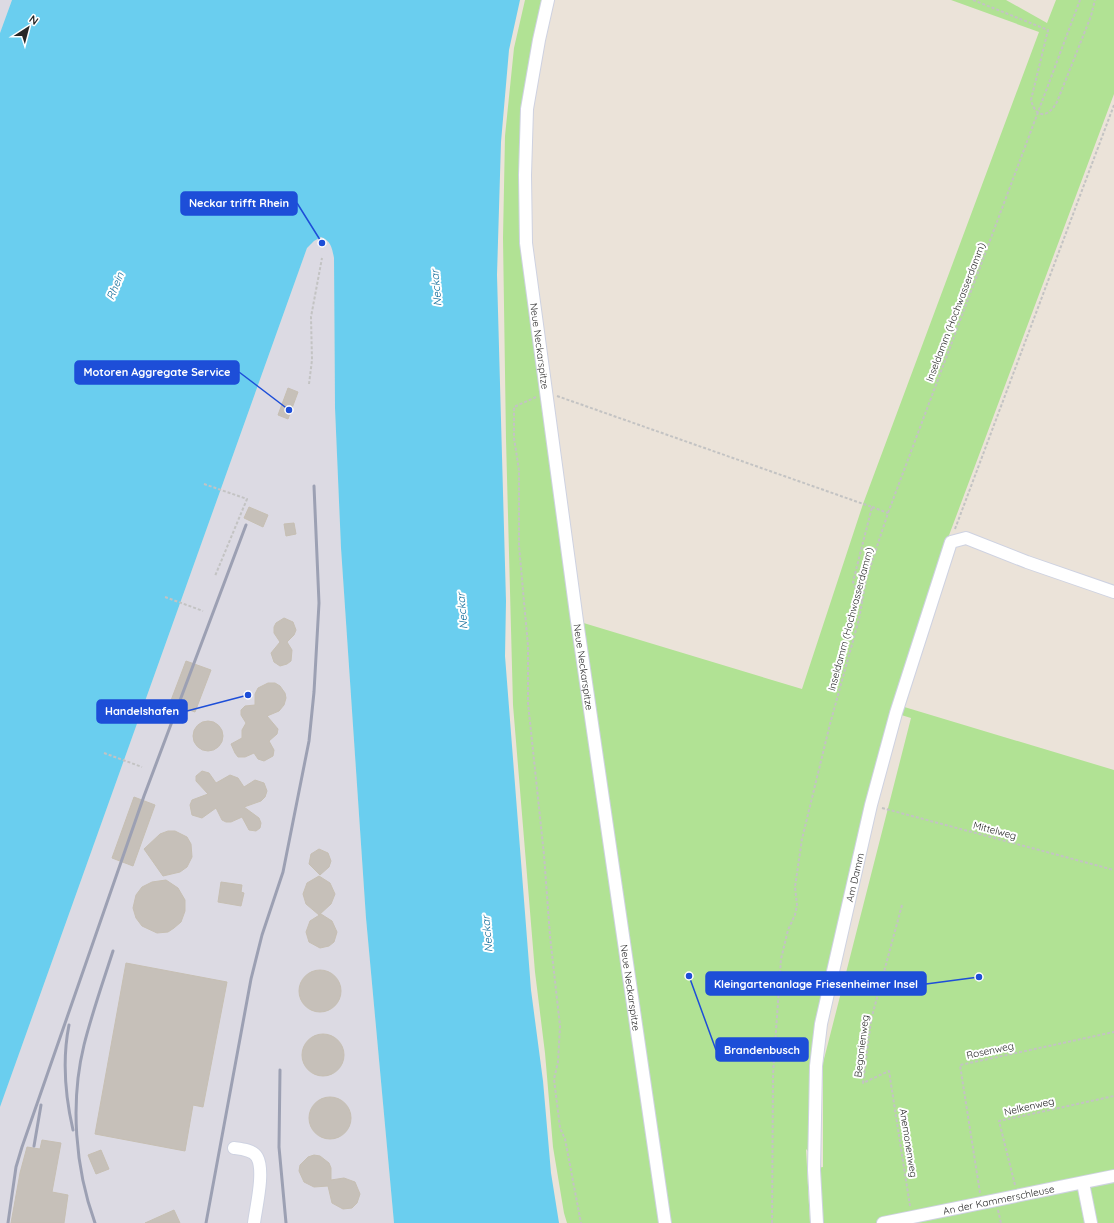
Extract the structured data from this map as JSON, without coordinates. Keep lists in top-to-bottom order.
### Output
{
  "streets": {
    "street": ["Neue Neckarspitze", "Am Damm", "An der Kammerschleuse"],
    "path": [
      "Inseldamm (Hochwasserdamm)",
      "Mittelweg",
      "Begonienweg",
      "Rosenweg",
      "Nelkenweg",
      "Anemonenweg"
    ]
  },
  "crossings": [
    ["Mittelweg", "Am Damm"],
    ["Begonienweg", "Anemonenweg"],
    ["Rosenweg", "An der Kammerschleuse"],
    ["Nelkenweg", "An der Kammerschleuse"],
    ["Anemonenweg", "An der Kammerschleuse"]
  ],
  "water": ["Rhein", "Neckar"],
  "places": [
    "Neckar trifft Rhein",
    "Motoren Aggregate Service",
    "Handelshafen",
    "Brandenbusch",
    "Kleingartenanlage Friesenheimer Insel"
  ],
  "north": "top right"
}
